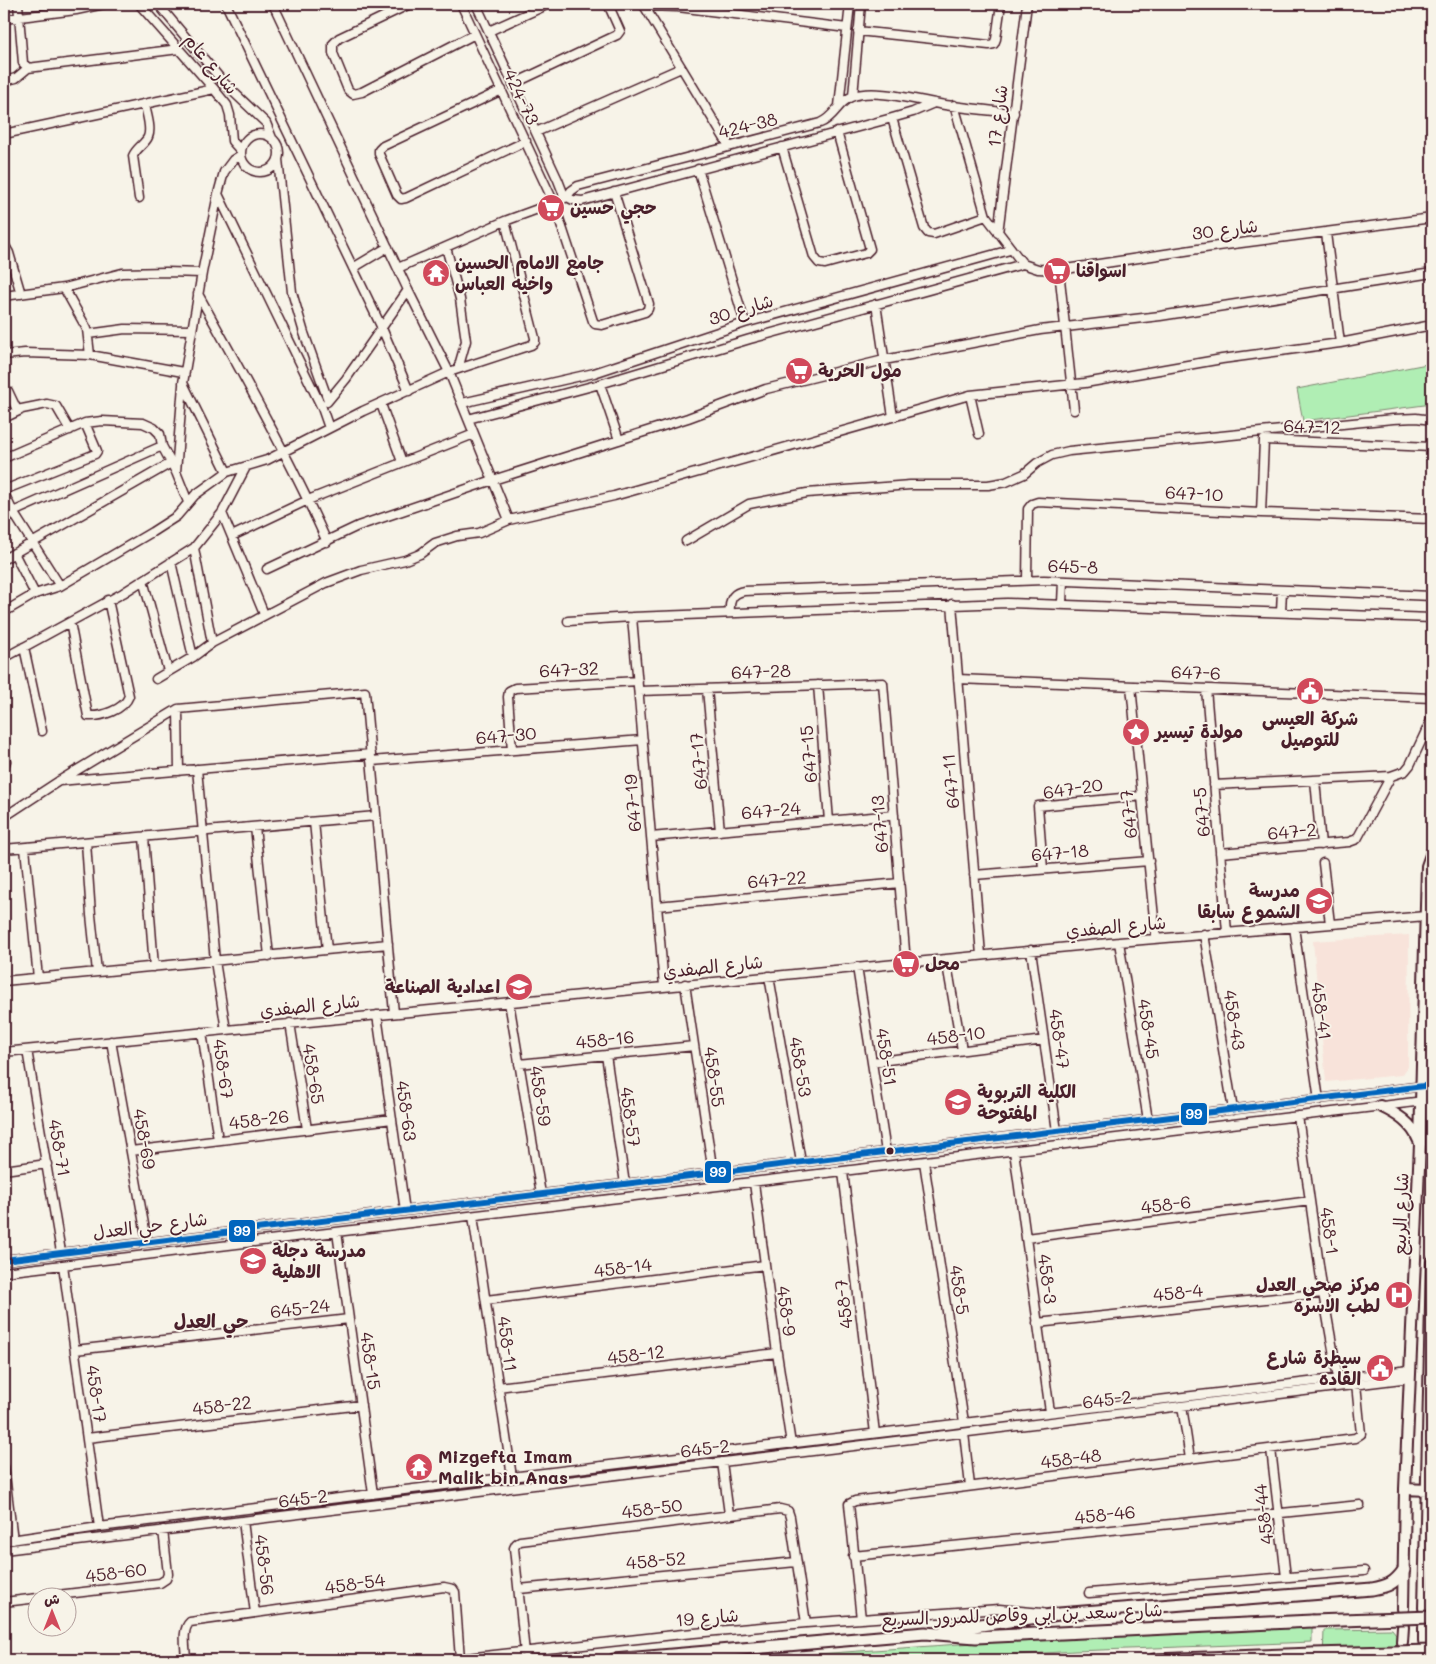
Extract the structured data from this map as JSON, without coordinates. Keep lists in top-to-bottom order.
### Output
{
  "streets": {
    "highway": ["شارع سعد بن ابي وقاص للمرور السريع"],
    "main road": ["شارع الربيع"],
    "street": [
      "شارع عام",
      "424-73",
      "شارع 17",
      "424-38",
      "شارع 30",
      "647-12",
      "647-10",
      "645-8",
      "647-32",
      "647-28",
      "647-6",
      "647-30",
      "647-15",
      "647-17",
      "647-11",
      "647-20",
      "647-19",
      "647-24",
      "647-5",
      "647-7",
      "647-13",
      "647-2",
      "647-18",
      "647-22",
      "شارع الصفدي",
      "458-41",
      "458-43",
      "458-45",
      "458-10",
      "458-47",
      "458-16",
      "458-51",
      "458-53",
      "458-67",
      "458-65",
      "458-55",
      "458-59",
      "458-63",
      "458-57",
      "458-26",
      "458-69",
      "458-71",
      "458-6",
      "شارع حي العدل",
      "458-1",
      "458-14",
      "458-3",
      "458-5",
      "458-4",
      "458-7",
      "645-24",
      "458-9",
      "458-11",
      "458-12",
      "458-15",
      "458-17",
      "645-2",
      "458-22",
      "458-48",
      "458-50",
      "458-44",
      "458-46",
      "458-52",
      "458-56",
      "458-60",
      "458-54",
      "شارع 19"
    ]
  },
  "crossings": [
    ["424-73", "424-38"],
    ["شارع 17", "424-38"],
    ["647-12", "647-10"],
    ["647-10", "645-8"],
    ["645-8", "647-11"],
    ["645-8", "647-19"],
    ["647-32", "647-30"],
    ["647-32", "647-19"],
    ["647-28", "647-15"],
    ["647-28", "647-17"],
    ["647-28", "647-19"],
    ["647-28", "647-13"],
    ["647-6", "647-11"],
    ["647-6", "647-5"],
    ["647-6", "647-7"],
    ["647-30", "647-19"],
    ["647-15", "647-24"],
    ["647-17", "647-24"],
    ["647-11", "647-18"],
    ["647-11", "شارع الصفدي"],
    ["647-20", "647-7"],
    ["647-20", "647-18"],
    ["647-19", "647-24"],
    ["647-19", "647-22"],
    ["647-19", "شارع الصفدي"],
    ["647-24", "647-13"],
    ["647-5", "647-2"],
    ["647-5", "شارع الصفدي"],
    ["647-7", "647-18"],
    ["647-7", "شارع الصفدي"],
    ["647-13", "647-22"],
    ["647-13", "شارع الصفدي"],
    ["شارع الصفدي", "458-41"],
    ["شارع الصفدي", "458-43"],
    ["شارع الصفدي", "458-45"],
    ["شارع الصفدي", "458-47"],
    ["شارع الصفدي", "458-51"],
    ["شارع الصفدي", "458-53"],
    ["شارع الصفدي", "458-67"],
    ["شارع الصفدي", "458-65"],
    ["شارع الصفدي", "458-55"],
    ["شارع الصفدي", "458-59"],
    ["شارع الصفدي", "458-63"],
    ["شارع الصفدي", "458-69"],
    ["شارع الصفدي", "458-71"],
    ["شارع الصفدي", "شارع الربيع"],
    ["458-41", "شارع حي العدل"],
    ["458-43", "شارع حي العدل"],
    ["458-45", "شارع حي العدل"],
    ["458-10", "458-47"],
    ["458-10", "458-51"],
    ["458-47", "شارع حي العدل"],
    ["458-16", "458-55"],
    ["458-16", "458-59"],
    ["458-16", "458-57"],
    ["458-51", "شارع حي العدل"],
    ["458-53", "شارع حي العدل"],
    ["458-67", "458-26"],
    ["458-65", "458-26"],
    ["458-55", "شارع حي العدل"],
    ["458-59", "شارع حي العدل"],
    ["458-63", "458-26"],
    ["458-63", "شارع حي العدل"],
    ["458-57", "شارع حي العدل"],
    ["458-26", "458-69"],
    ["458-69", "شارع حي العدل"],
    ["458-71", "شارع حي العدل"],
    ["458-6", "458-1"],
    ["458-6", "458-3"],
    ["شارع الربيع", "شارع حي العدل"],
    ["شارع الربيع", "645-2"],
    ["شارع حي العدل", "458-1"],
    ["شارع حي العدل", "458-3"],
    ["شارع حي العدل", "458-5"],
    ["شارع حي العدل", "458-7"],
    ["شارع حي العدل", "458-9"],
    ["شارع حي العدل", "458-11"],
    ["شارع حي العدل", "458-15"],
    ["شارع حي العدل", "458-17"],
    ["458-1", "458-4"],
    ["458-1", "645-2"],
    ["458-14", "458-9"],
    ["458-14", "458-11"],
    ["458-3", "458-4"],
    ["458-3", "645-2"],
    ["458-5", "645-2"],
    ["458-7", "645-2"],
    ["645-24", "458-15"],
    ["645-24", "458-17"],
    ["458-9", "458-12"],
    ["458-9", "645-2"],
    ["458-11", "458-12"],
    ["458-11", "645-2"],
    ["458-15", "645-2"],
    ["458-15", "458-22"],
    ["458-17", "645-2"],
    ["458-17", "458-22"],
    ["645-2", "458-48"],
    ["645-2", "458-56"],
    ["645-2", "458-60"],
    ["458-48", "458-44"],
    ["458-48", "458-46"],
    ["458-48", "شارع 19"],
    ["458-50", "458-52"],
    ["458-50", "شارع 19"],
    ["458-44", "458-46"],
    ["458-56", "458-54"],
    ["458-54", "شارع 19"]
  ],
  "districts": ["حي العدل"],
  "places": {
    "supermarket": [
      "حجي حسين",
      "اسواقنا",
      "مول الحرية",
      "محل"
    ],
    "temple": ["جامع الامام الحسين واخيه العباس", "Mizgefta Imam Malik bin Anas"],
    "public building": ["شركة العيسى للتوصيل", "سيطرة شارع القاده"],
    "place": ["مولدة تيسير"],
    "school or university": [
      "مدرسة الشموع سابقا",
      "اعدادية الصناعة",
      "الكلية التربوية المفتوحة",
      "مدرسة دجلة الاهلية"
    ],
    "hospital": ["مركز صحي العدل لطب الاسره"]
  },
  "lines": ["transit line 99"],
  "north": "top"
}
